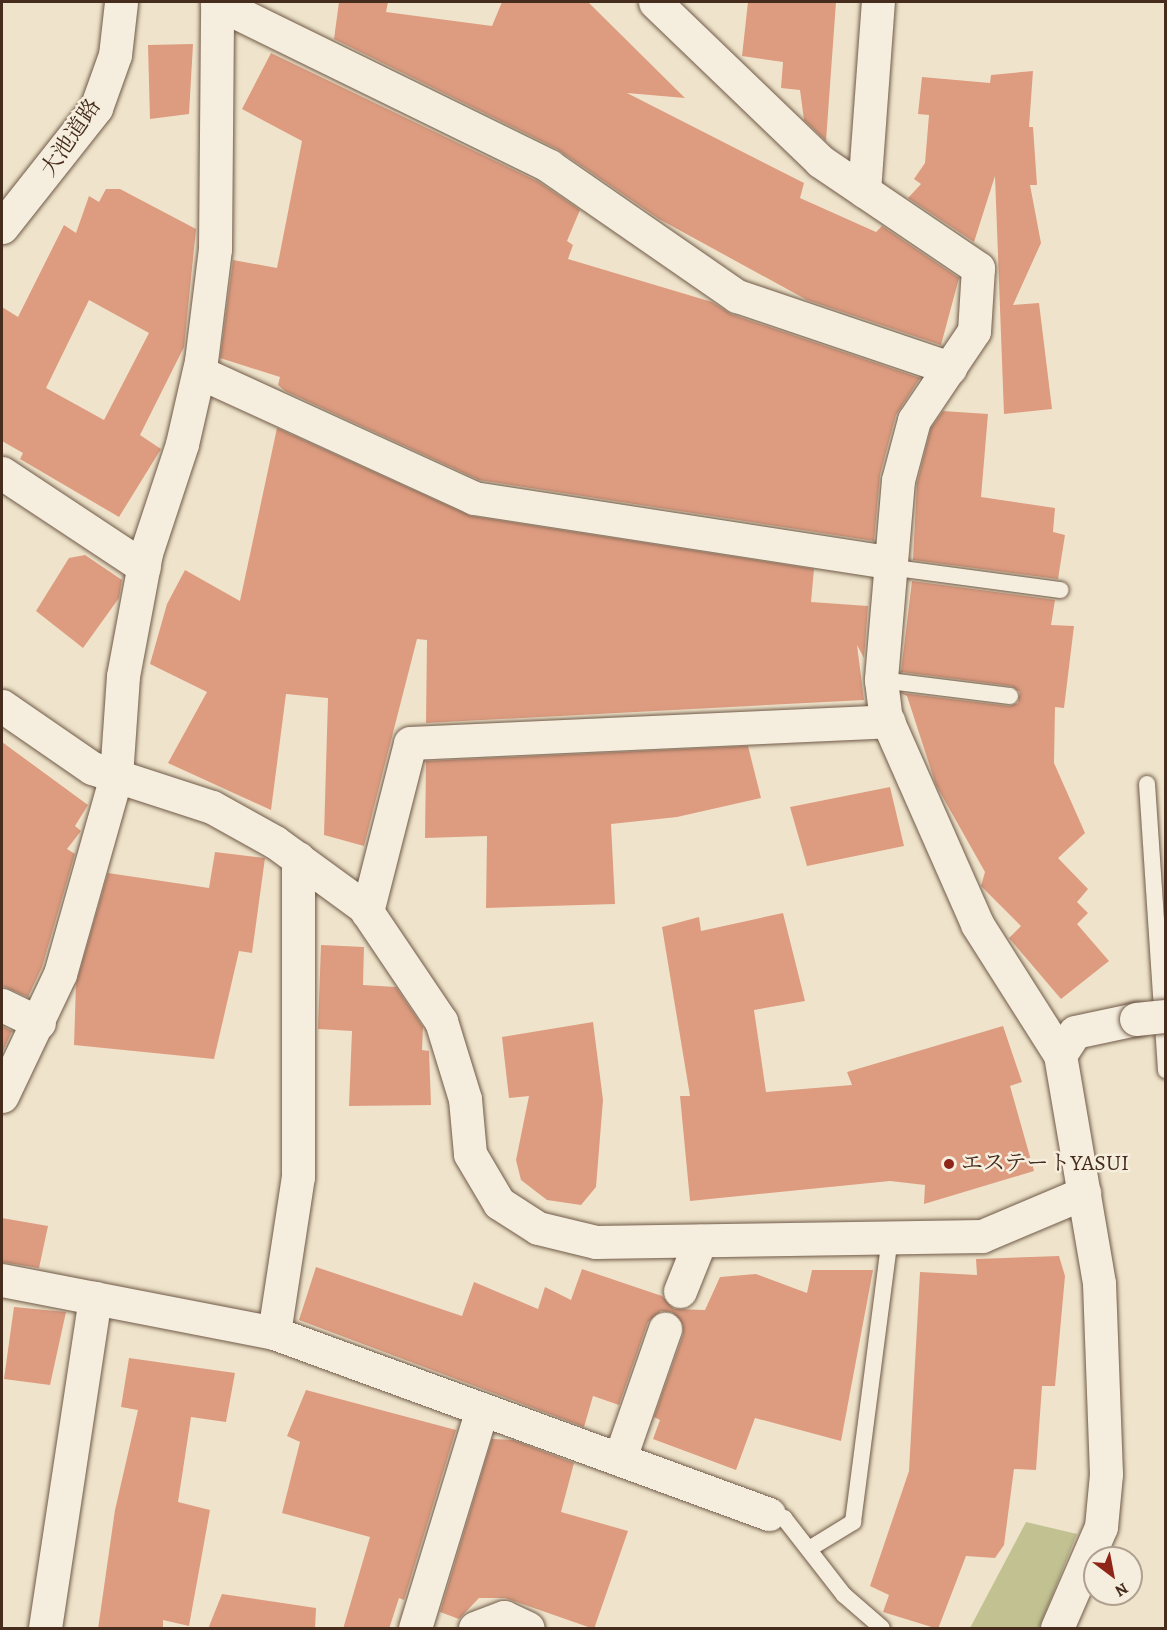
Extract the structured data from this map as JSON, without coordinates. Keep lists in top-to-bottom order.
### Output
{
  "streets": {
    "street": ["大池道路"]
  },
  "places": ["エステートYASUI"],
  "north": "bottom right"
}
